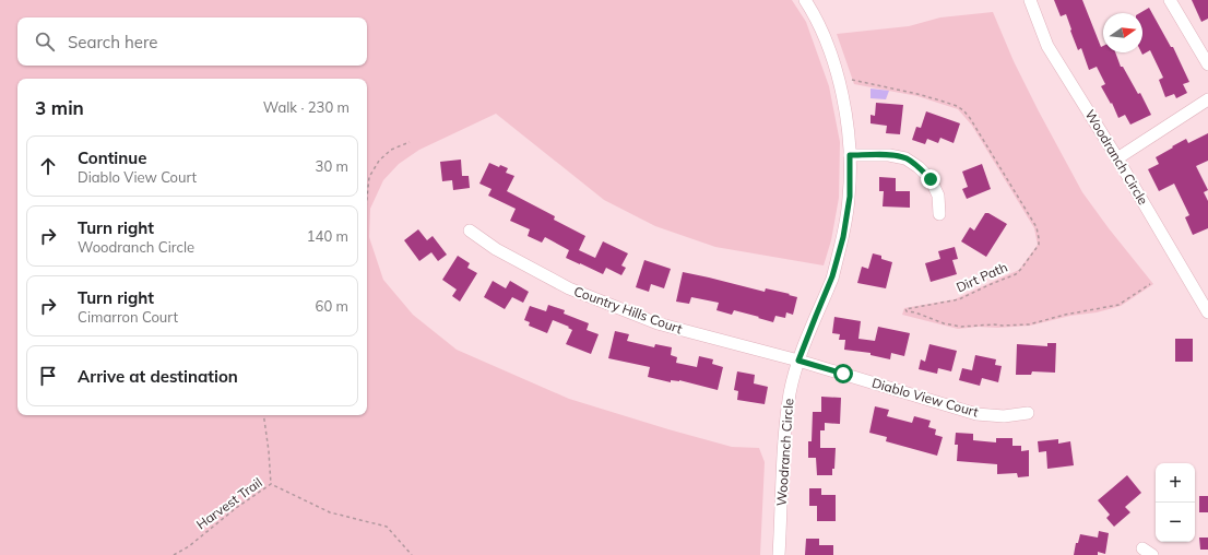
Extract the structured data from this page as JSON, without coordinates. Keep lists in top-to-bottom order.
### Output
{
  "streets": {
    "street": ["Woodranch Circle", "Country Hills Court", "Diablo View Court"],
    "path": ["Dirt Path", "Harvest Trail"]
  },
  "crossings": [
    ["Woodranch Circle", "Country Hills Court"],
    ["Woodranch Circle", "Diablo View Court"],
    ["Country Hills Court", "Diablo View Court"]
  ],
  "north": "right",
  "page": {
    "search": "Search here",
    "heading": ["3 min", "Walk · 230 m"],
    "list": [
      ["Continue", "Diablo View Court", "30 m"],
      ["Turn right", "Woodranch Circle", "140 m"],
      ["Turn right", "Cimarron Court", "60 m"],
      "Arrive at destination"
    ],
    "map_buttons": ["+", "−"]
  }
}
